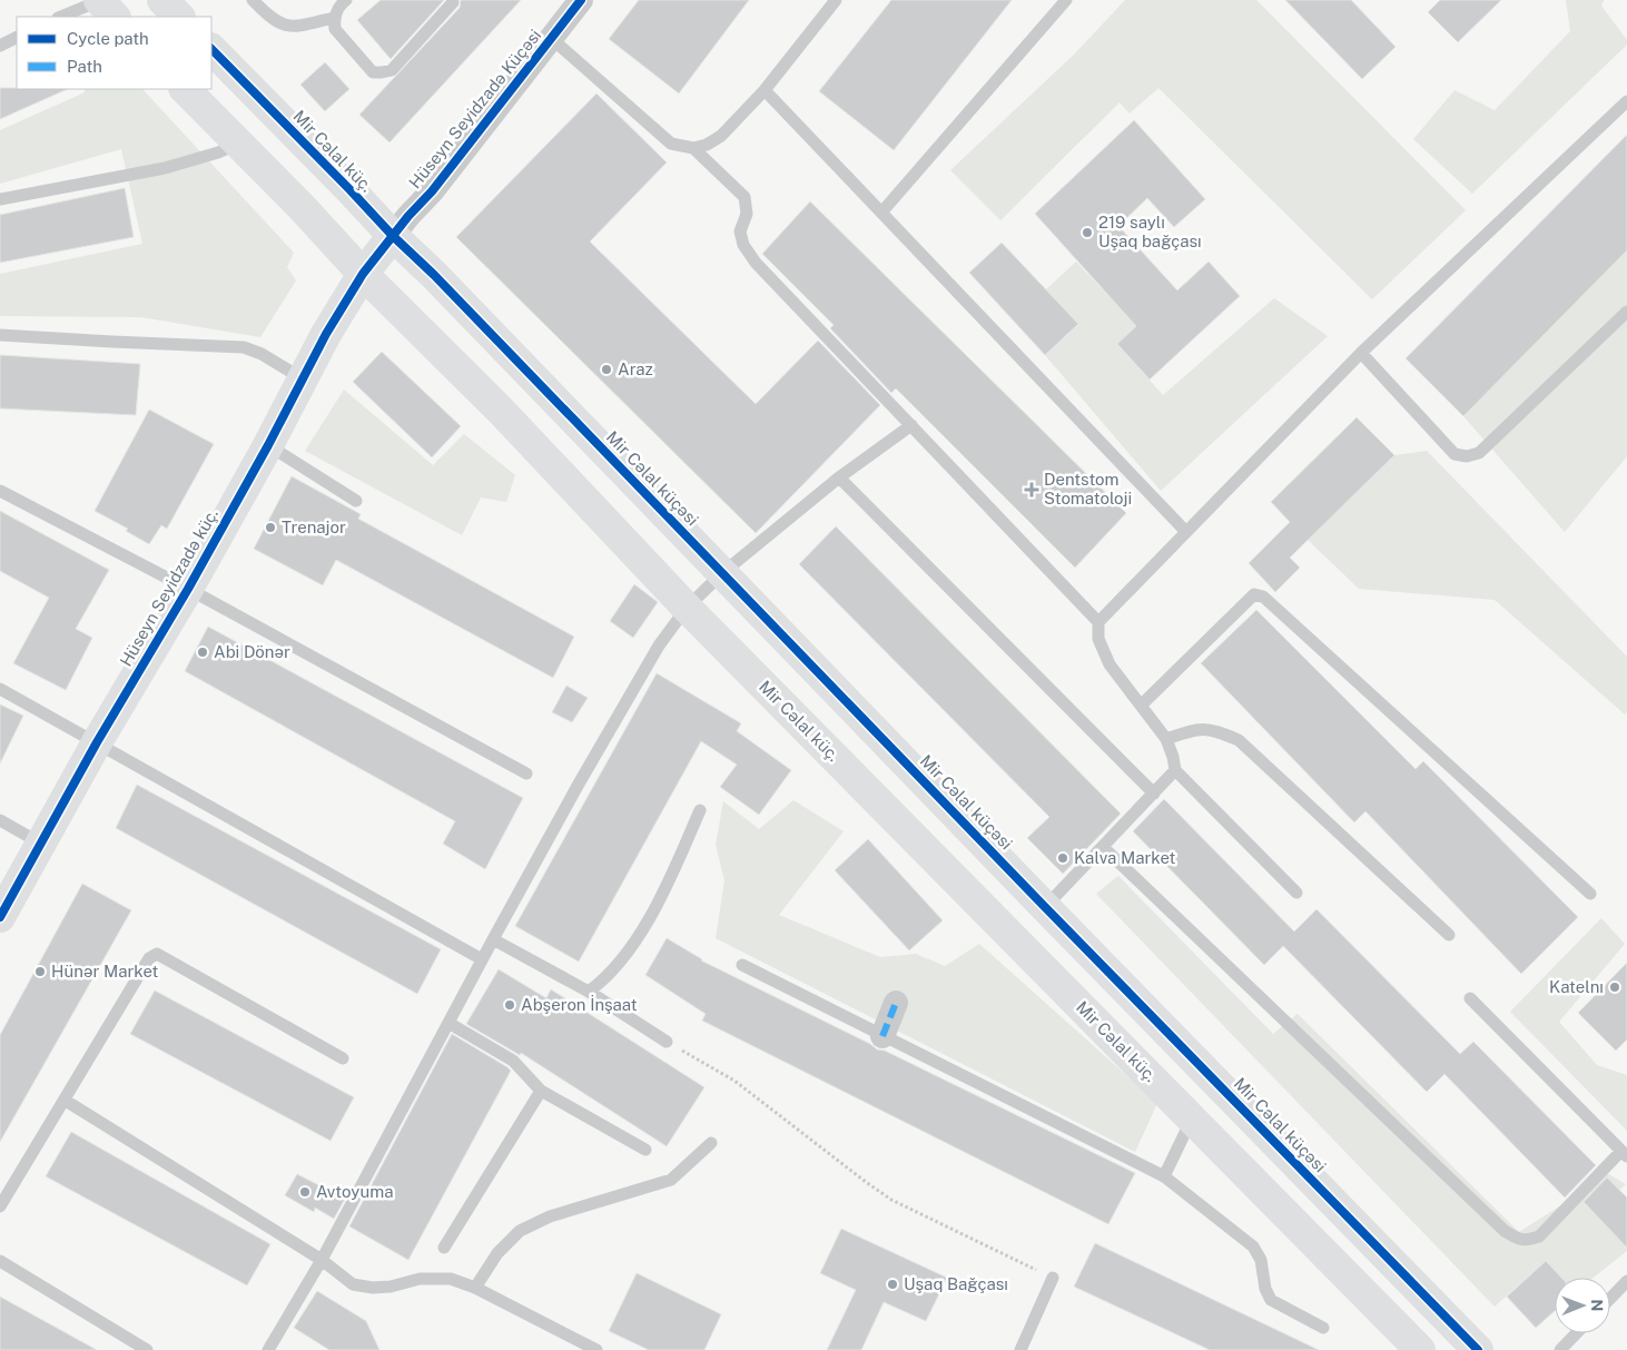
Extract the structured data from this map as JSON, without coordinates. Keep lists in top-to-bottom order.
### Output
{
  "streets": {
    "street": [
      "Hüseyn Seyidzadə Küçəsi",
      "Mir Cəlal küç.",
      "Mir Cəlal küçəsi",
      "Hüseyn Seyidzadə küç."
    ]
  },
  "crossings": [
    ["Hüseyn Seyidzadə Küçəsi", "Mir Cəlal küç."],
    ["Hüseyn Seyidzadə Küçəsi", "Hüseyn Seyidzadə küç."],
    ["Mir Cəlal küç.", "Mir Cəlal küçəsi"],
    ["Mir Cəlal küç.", "Hüseyn Seyidzadə küç."]
  ],
  "places": {
    "other": [
      "219 saylı Uşaq bağçası",
      "Araz",
      "Trenajor",
      "Abi Dönər",
      "Kalva Market",
      "Hünər Market",
      "Katelnı",
      "Abşeron İnşaat",
      "Avtoyuma",
      "Uşaq Bağçası"
    ],
    "health": ["Dentstom Stomatoloji"]
  },
  "legend": ["Cycle path", "Path"],
  "north": "right"
}
